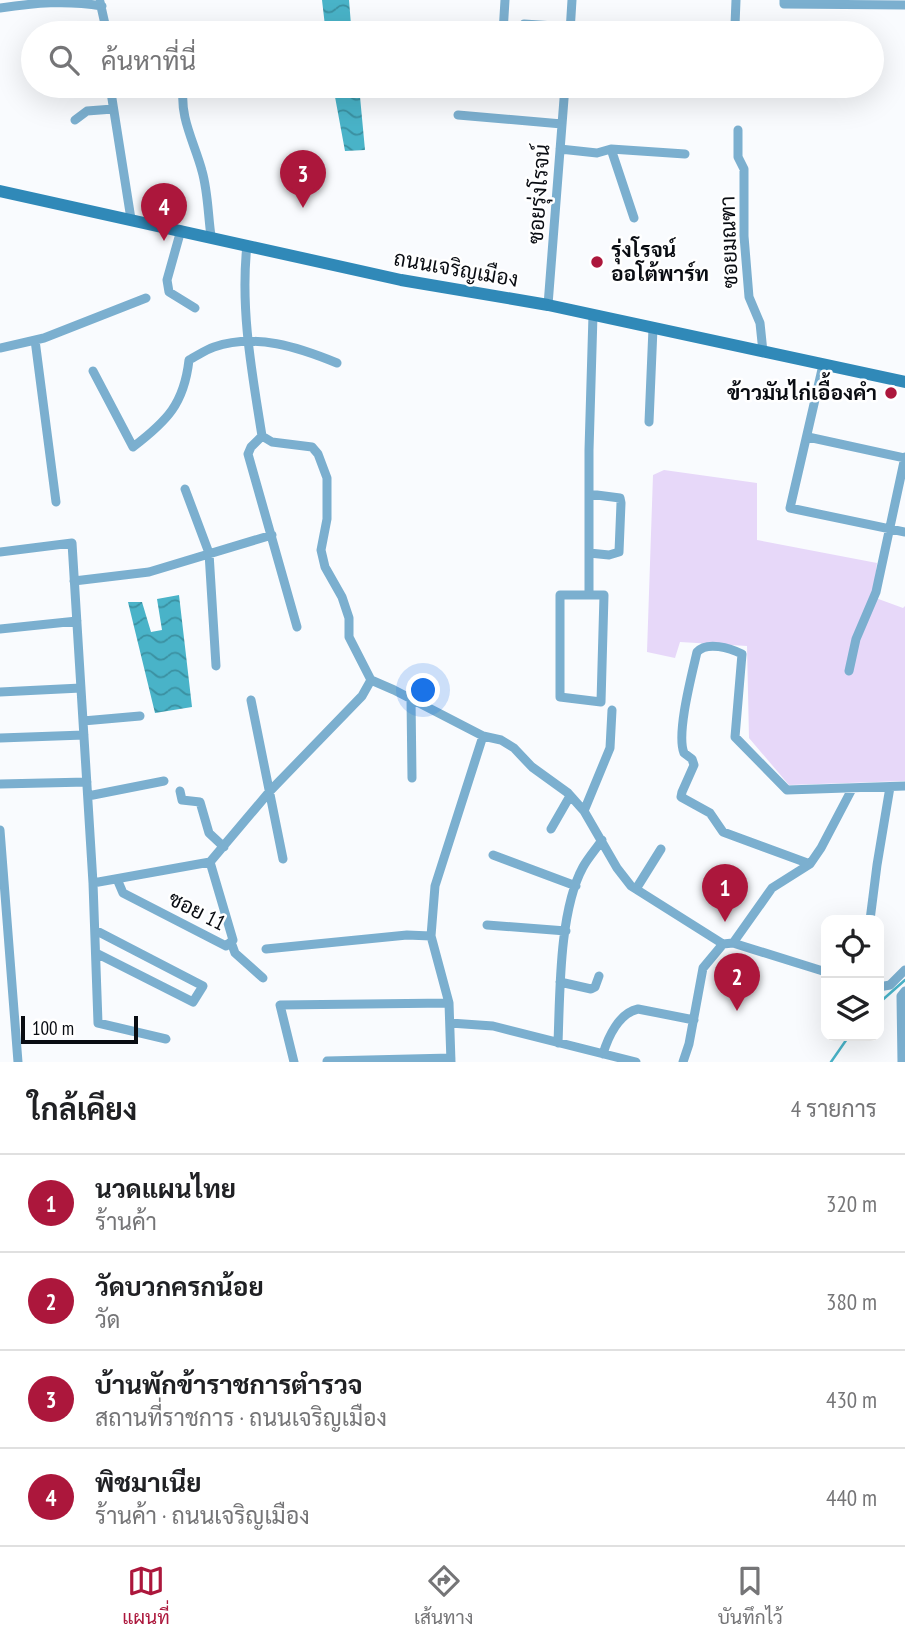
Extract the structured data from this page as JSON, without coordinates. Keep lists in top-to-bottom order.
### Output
{
  "streets": {
    "main road": ["ถนนเจริญเมือง"],
    "street": ["ซอยรุ่งโรจน์", "ซอยมณฑา", "ซอย 11"]
  },
  "crossings": [
    ["ซอยรุ่งโรจน์", "ถนนเจริญเมือง"],
    ["ซอยมณฑา", "ถนนเจริญเมือง"]
  ],
  "places": ["รุ่งโรจน์ ออโต้พาร์ท", "ข้าวมันไก่เอื้องคํา"],
  "scale_bar": "100 m",
  "page": {
    "search": "ค้นหาที่นี่",
    "pins": [
      "3",
      "4",
      "1",
      "2"
    ],
    "scale": "100 m",
    "heading": ["ใกล้เคียง", "4 รายการ"],
    "list": [
      {
        "mark": "1",
        "name": "นวดแผนไทย",
        "note": "ร้านค้า",
        "value": "320 m"
      },
      {
        "mark": "2",
        "name": "วัดบวกครกน้อย",
        "note": "วัด",
        "value": "380 m"
      },
      {
        "mark": "3",
        "name": "บ้านพักข้าราชการตำรวจ",
        "note": "สถานที่ราชการ · ถนนเจริญเมือง",
        "value": "430 m"
      },
      {
        "mark": "4",
        "name": "พิชมาเนีย",
        "note": "ร้านค้า · ถนนเจริญเมือง",
        "value": "440 m"
      }
    ],
    "nav": ["แผนที่", "เส้นทาง", "บันทึกไว้"]
  }
}
